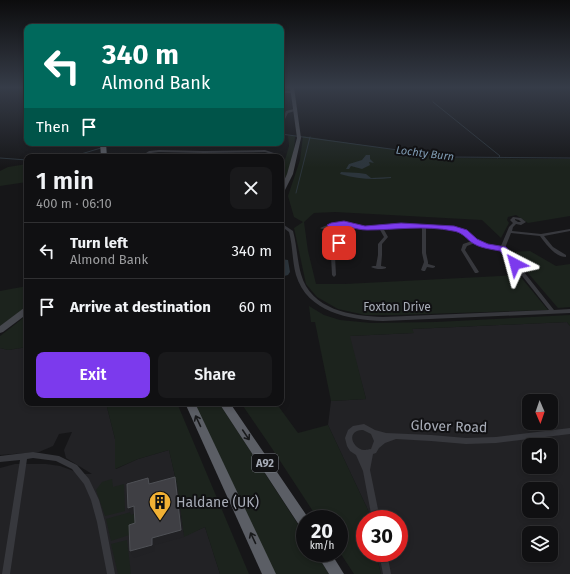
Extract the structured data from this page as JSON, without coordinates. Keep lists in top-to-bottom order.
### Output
{
  "streets": {
    "highway": ["A92"],
    "street": ["Foxton Drive", "Glover Road"]
  },
  "water": ["Lochty Burn"],
  "places": {
    "building": ["Haldane (UK)"]
  },
  "north": "bottom",
  "page": {
    "turn": ["340 m", "Almond Bank"],
    "then": "Then",
    "heading": ["1 min", "400 m · 06:10"],
    "list": [
      {
        "name": "Turn left",
        "note": "Almond Bank",
        "value": "340 m"
      },
      {
        "name": "Arrive at destination",
        "value": "60 m"
      }
    ],
    "buttons": ["Exit", "Share"],
    "speed": "20 km/h",
    "limit": "30"
  }
}
